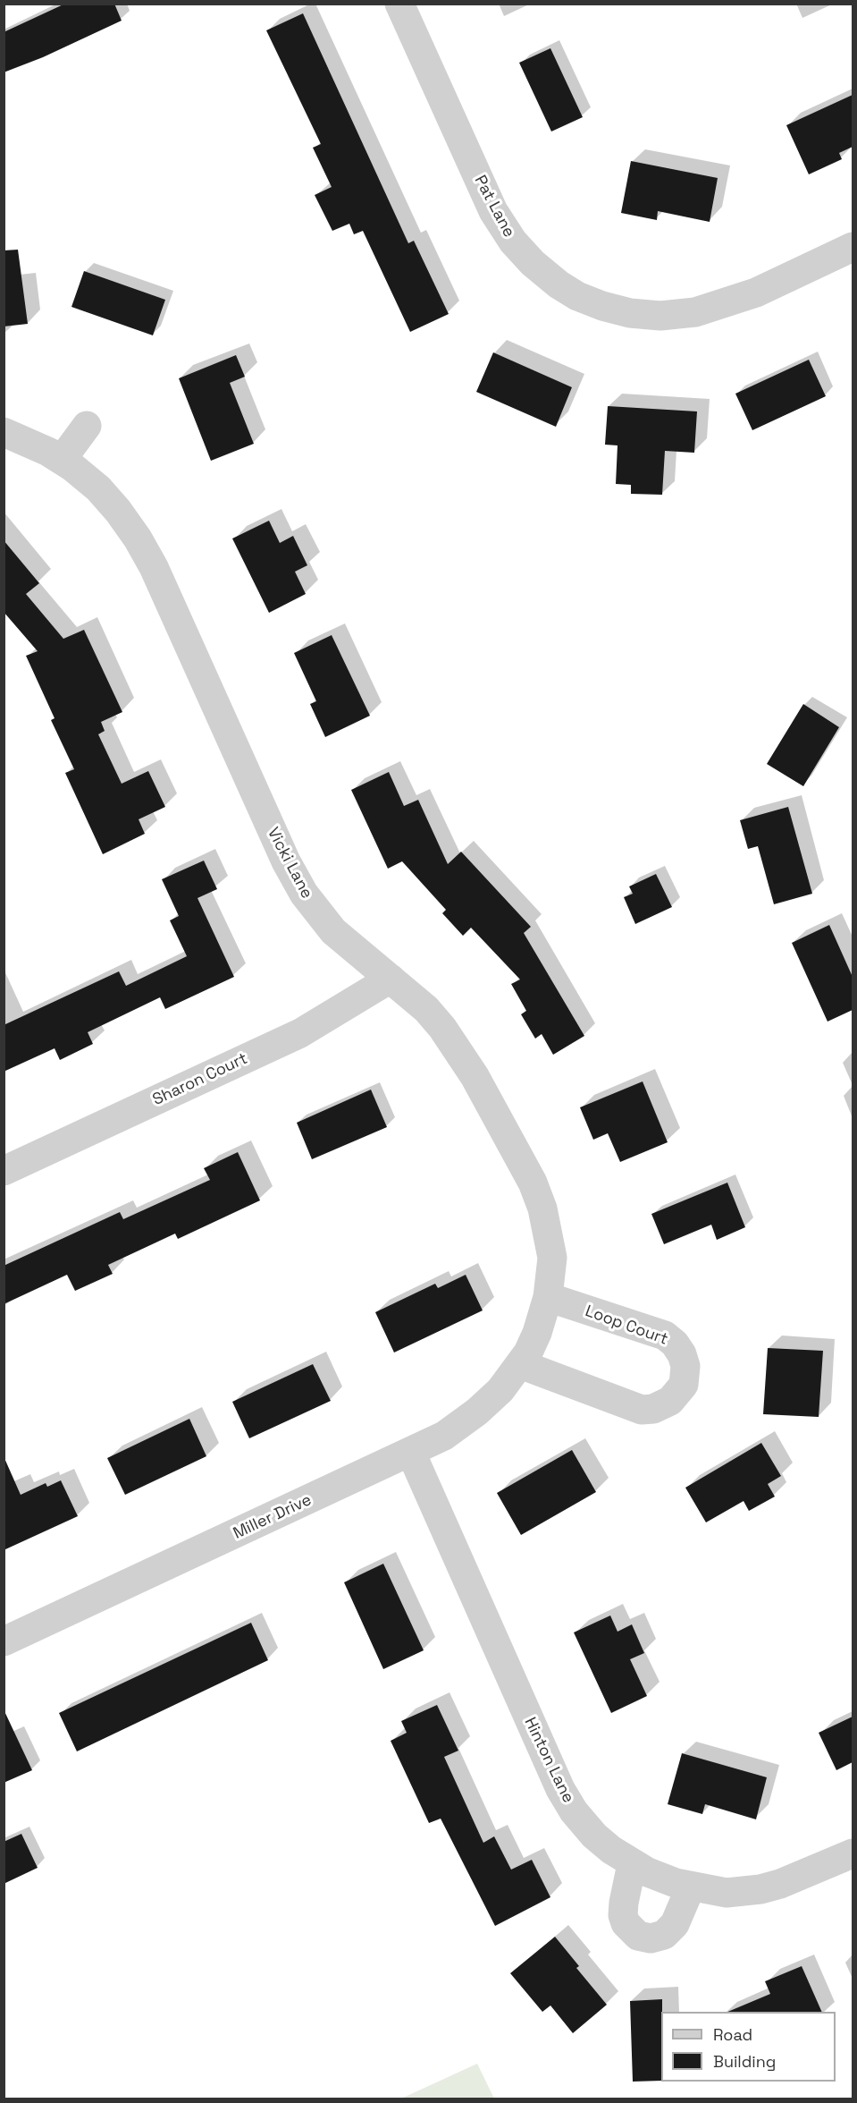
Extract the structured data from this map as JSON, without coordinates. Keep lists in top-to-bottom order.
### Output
{
  "streets": {
    "street": [
      "Pat Lane",
      "Vicki Lane",
      "Sharon Court",
      "Loop Court",
      "Miller Drive",
      "Hinton Lane"
    ]
  },
  "crossings": [
    ["Vicki Lane", "Sharon Court"],
    ["Vicki Lane", "Loop Court"],
    ["Vicki Lane", "Miller Drive"],
    ["Loop Court", "Miller Drive"],
    ["Miller Drive", "Hinton Lane"]
  ],
  "legend": ["Road", "Building"]
}
